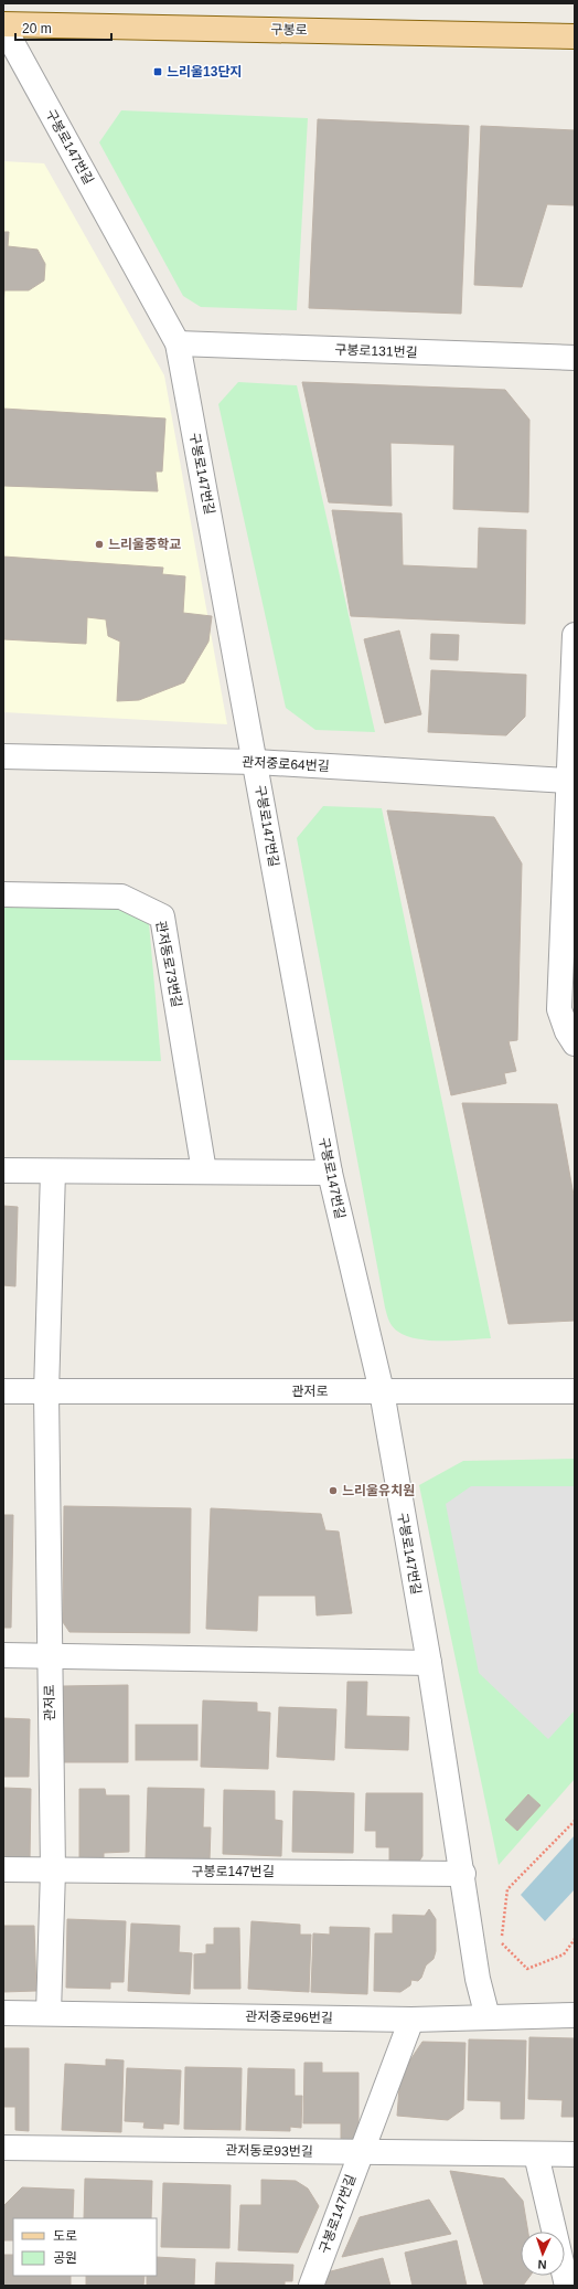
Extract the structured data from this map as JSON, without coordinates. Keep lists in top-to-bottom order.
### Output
{
  "streets": {
    "main road": ["구봉로"],
    "street": [
      "구봉로147번길",
      "구봉로131번길",
      "관저중로64번길",
      "관저동로73번길",
      "관저로",
      "관저중로96번길",
      "관저동로93번길"
    ]
  },
  "crossings": [
    ["구봉로", "구봉로147번길"],
    ["구봉로147번길", "구봉로131번길"],
    ["구봉로147번길", "관저중로64번길"],
    ["구봉로147번길", "관저로"],
    ["구봉로147번길", "관저중로96번길"],
    ["구봉로147번길", "관저동로93번길"],
    ["관저로", "관저중로96번길"]
  ],
  "places": {
    "transit": ["느리울13단지"],
    "other": ["느리울중학교", "느리울유치원"]
  },
  "legend": ["도로", "공원"],
  "scale_bar": "20 m",
  "north": "bottom"
}
